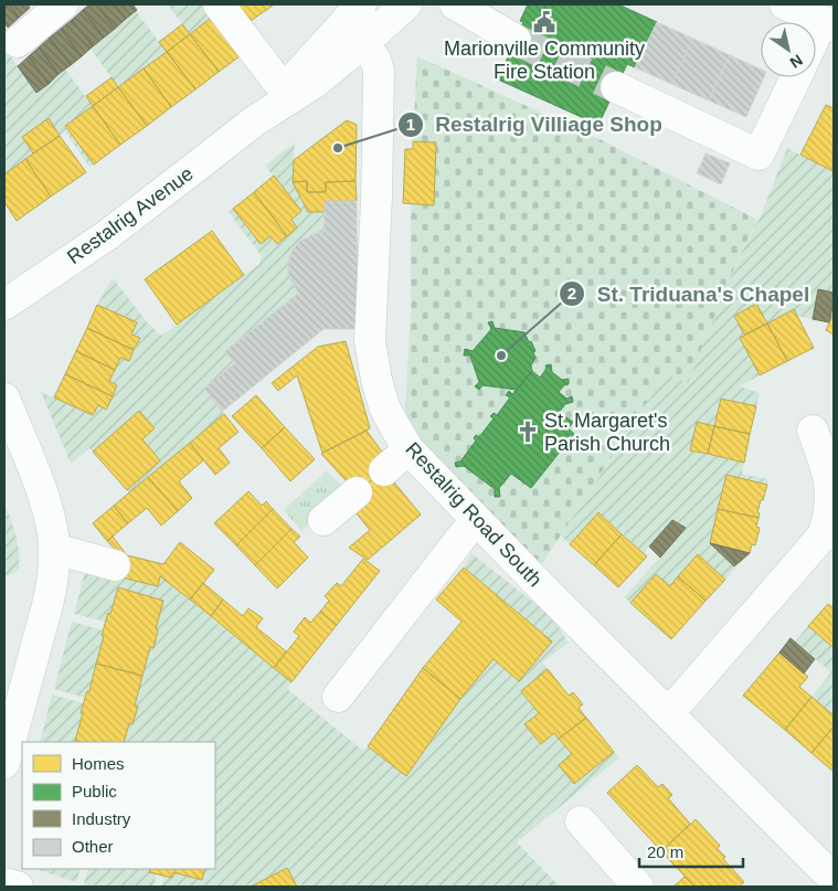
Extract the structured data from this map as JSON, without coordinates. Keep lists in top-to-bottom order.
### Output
{
  "streets": {
    "street": ["Restalrig Avenue", "Restalrig Road South"]
  },
  "crossings": [
    ["Restalrig Avenue", "Restalrig Road South"]
  ],
  "places": {
    "public building": ["Marionville Community Fire Station"],
    "other": ["Restalrig Villiage Shop", "St. Triduana's Chapel"],
    "church": ["St. Margaret's Parish Church"]
  },
  "legend": [
    "Homes",
    "Public",
    "Industry",
    "Other"
  ],
  "scale_bar": "20 m",
  "north": "bottom right"
}
